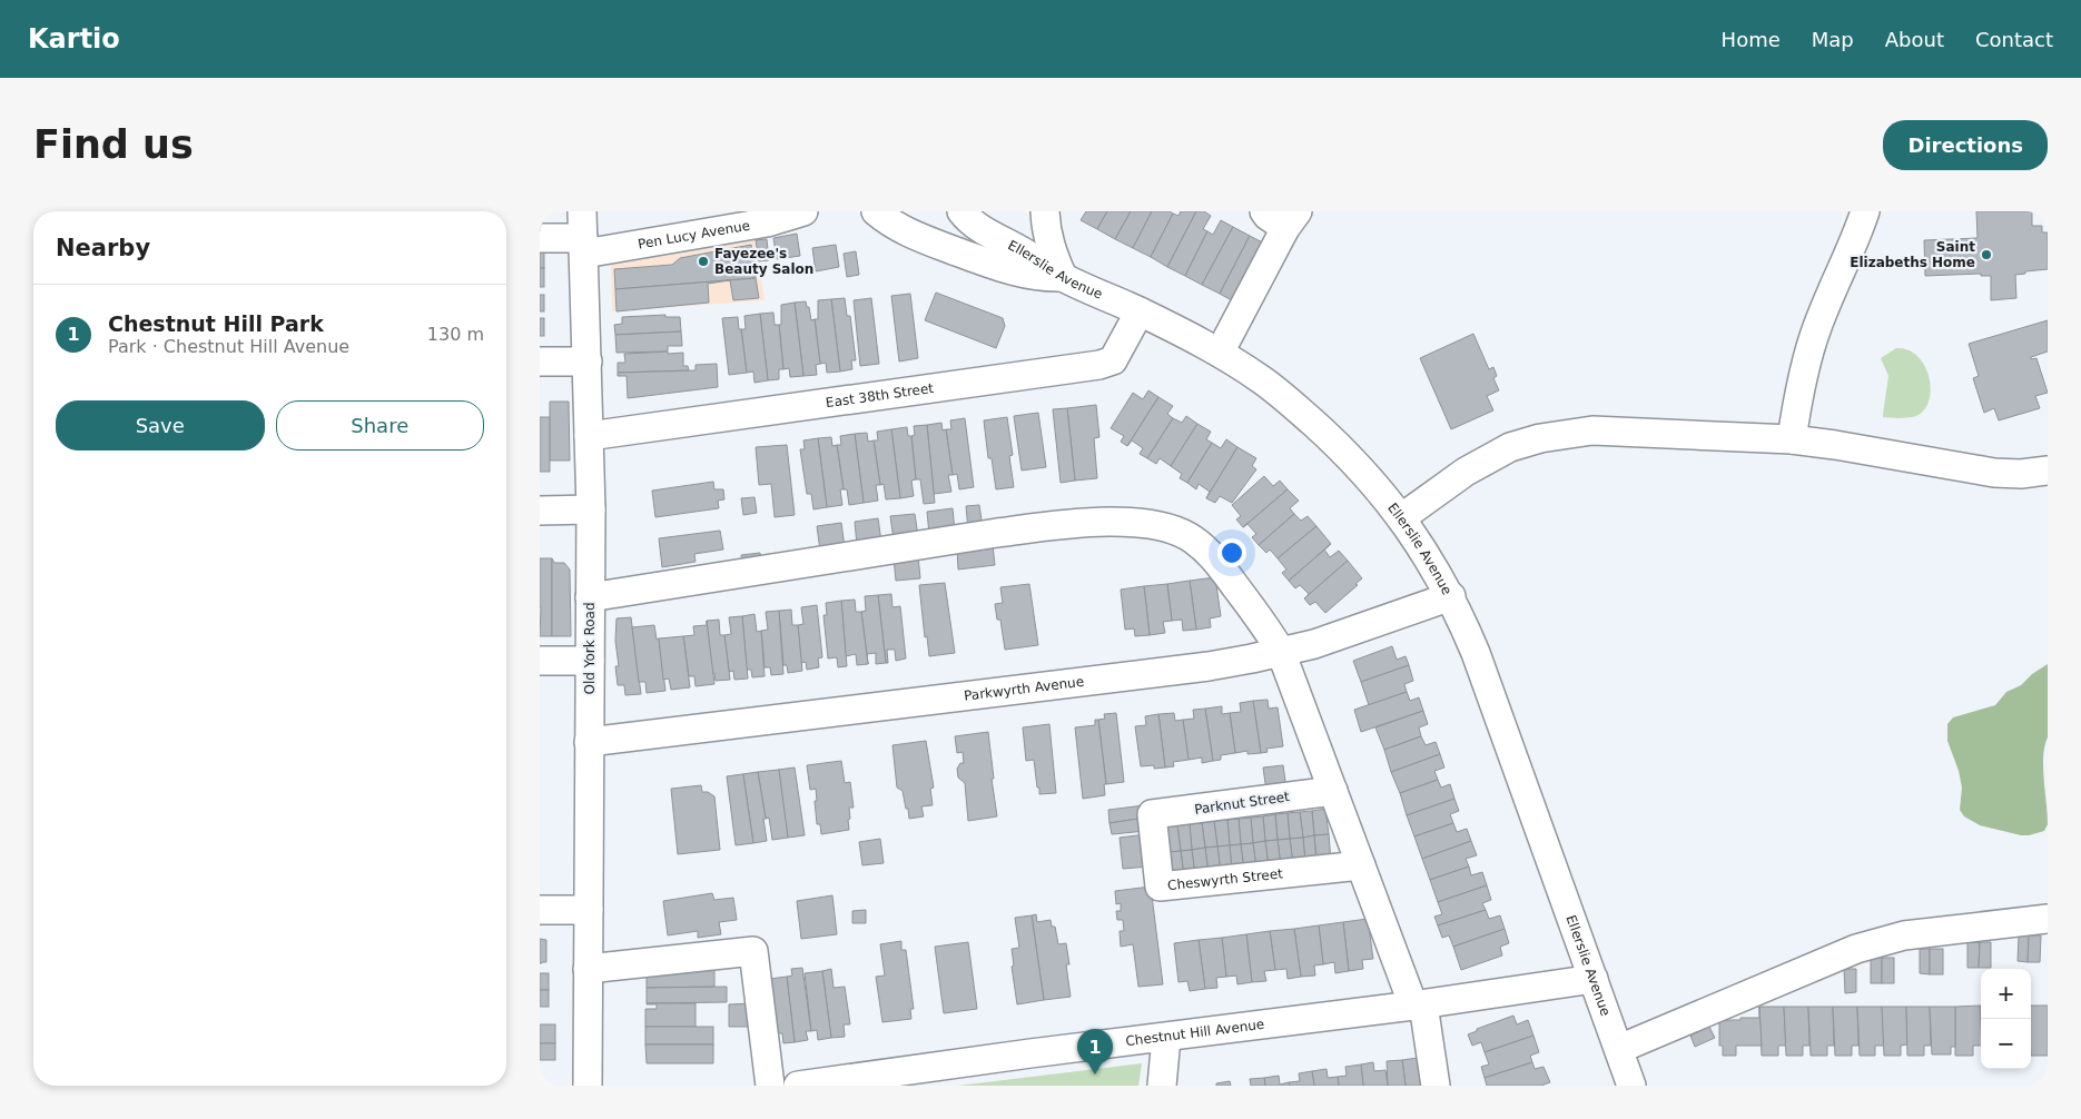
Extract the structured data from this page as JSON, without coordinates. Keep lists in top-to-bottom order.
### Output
{
  "streets": {
    "street": [
      "Pen Lucy Avenue",
      "Ellerslie Avenue",
      "East 38th Street",
      "Old York Road",
      "Parkwyrth Avenue",
      "Parknut Street",
      "Cheswyrth Street",
      "Chestnut Hill Avenue"
    ]
  },
  "crossings": [
    ["Pen Lucy Avenue", "Old York Road"],
    ["Ellerslie Avenue", "East 38th Street"],
    ["Ellerslie Avenue", "Parkwyrth Avenue"],
    ["Ellerslie Avenue", "Chestnut Hill Avenue"],
    ["East 38th Street", "Old York Road"],
    ["Old York Road", "Parkwyrth Avenue"],
    ["Parknut Street", "Cheswyrth Street"]
  ],
  "places": ["Saint Elizabeths Home", "Fayezee's Beauty Salon"],
  "page": {
    "header": "Kartio",
    "nav": [
      "Home",
      "Map",
      "About",
      "Contact"
    ],
    "buttons": [
      "Directions",
      ["Save", "Share"]
    ],
    "title": "Find us",
    "heading": "Nearby",
    "list": [
      {
        "mark": "1",
        "name": "Chestnut Hill Park",
        "note": "Park · Chestnut Hill Avenue",
        "value": "130 m"
      }
    ],
    "map_buttons": ["+", "−"],
    "pins": "1"
  }
}
